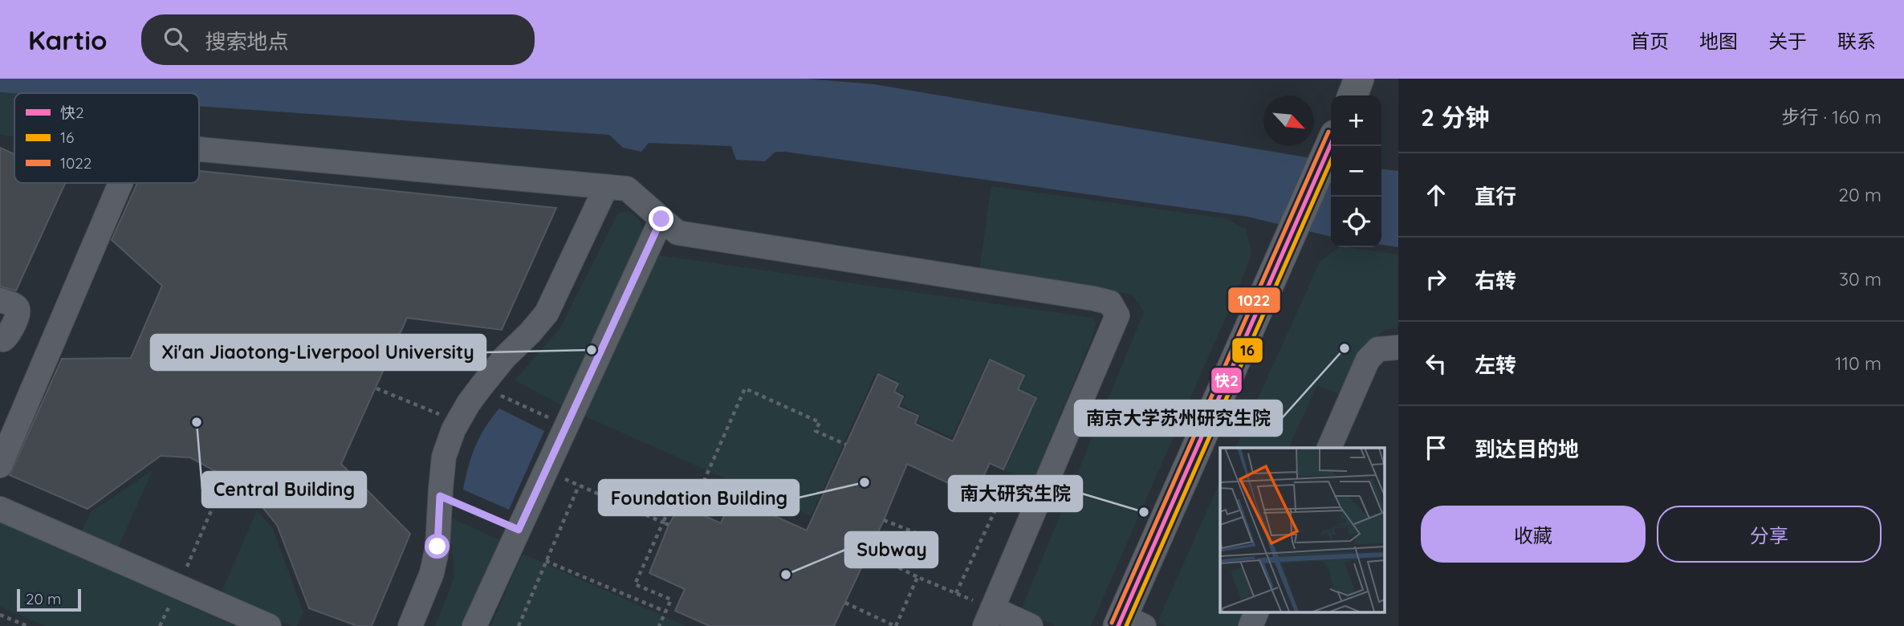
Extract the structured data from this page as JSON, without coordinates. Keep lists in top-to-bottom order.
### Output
{
  "places": [
    "南京大学苏州研究生院",
    "Xi'an Jiaotong-Liverpool University",
    "Central Building",
    "Foundation Building",
    "南大研究生院",
    "Subway"
  ],
  "lines": ["transit line 1022", "transit line 快2", "transit line 16"],
  "legend": ["快2", "16", "1022"],
  "scale_bar": "20 m",
  "north": "bottom right",
  "page": {
    "header": "Kartio",
    "search": "搜索地点",
    "nav": [
      "首页",
      "地图",
      "关于",
      "联系"
    ],
    "heading": ["2 分钟", "步行 · 160 m"],
    "map_buttons": ["+", "−"],
    "list": [
      ["直行", "20 m"],
      ["右转", "30 m"],
      ["左转", "110 m"],
      "到达目的地"
    ],
    "buttons": ["收藏", "分享"],
    "scale": "20 m"
  }
}
